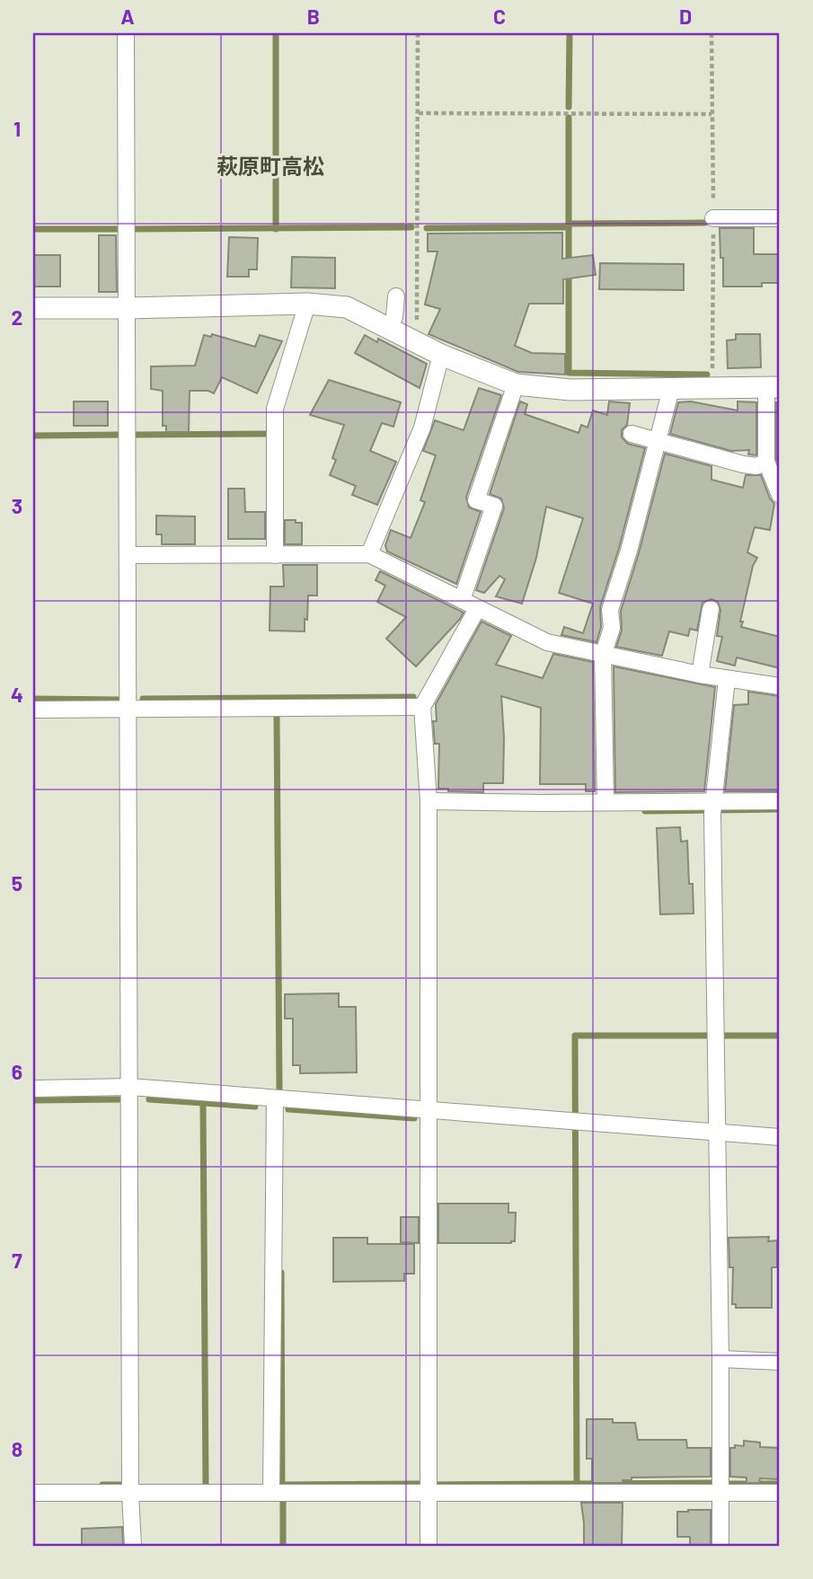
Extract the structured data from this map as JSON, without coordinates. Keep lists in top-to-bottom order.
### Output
{
  "districts": ["萩原町高松"],
  "grid": {
    "columns": [
      "A",
      "B",
      "C",
      "D"
    ],
    "rows": [
      "1",
      "2",
      "3",
      "4",
      "5",
      "6",
      "7",
      "8"
    ]
  }
}
